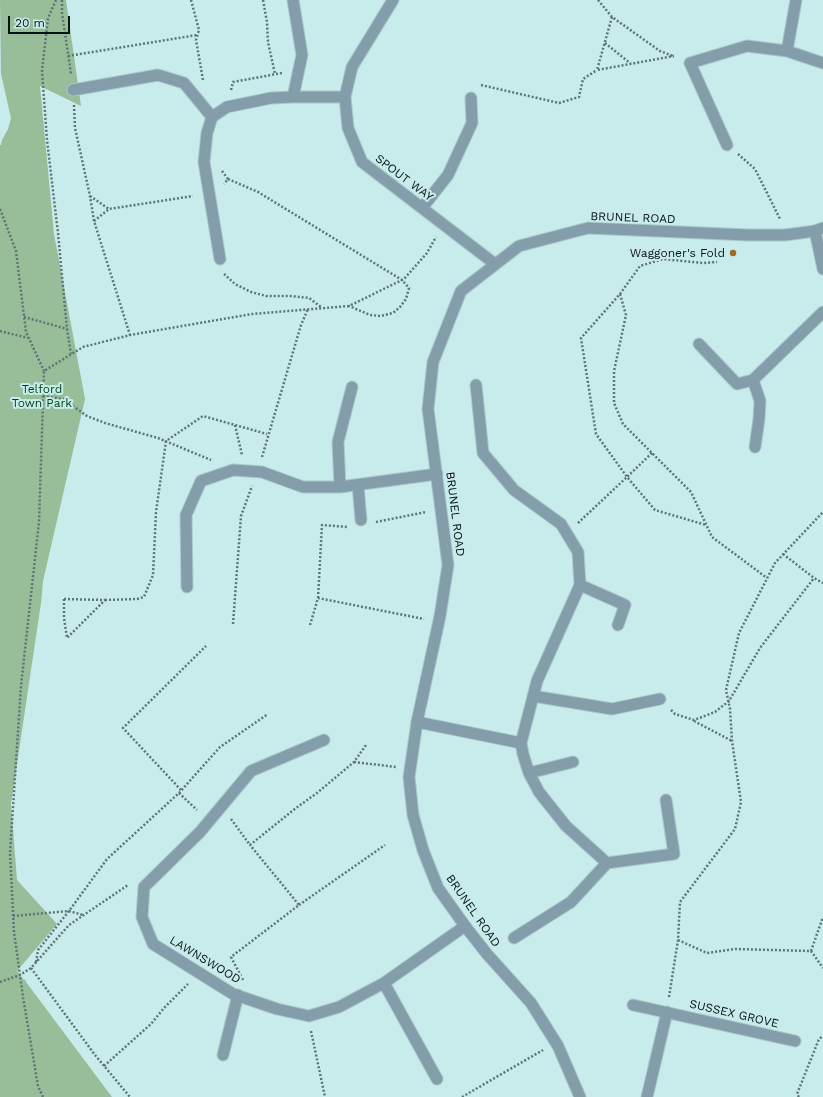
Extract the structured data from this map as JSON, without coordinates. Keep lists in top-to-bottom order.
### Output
{
  "streets": {
    "street": [
      "SPOUT WAY",
      "BRUNEL ROAD",
      "LAWNSWOOD",
      "SUSSEX GROVE"
    ]
  },
  "crossings": [
    ["SPOUT WAY", "BRUNEL ROAD"],
    ["BRUNEL ROAD", "LAWNSWOOD"]
  ],
  "parks": ["Telford Town Park"],
  "places": ["Waggoner's Fold"],
  "scale_bar": "20 m"
}
